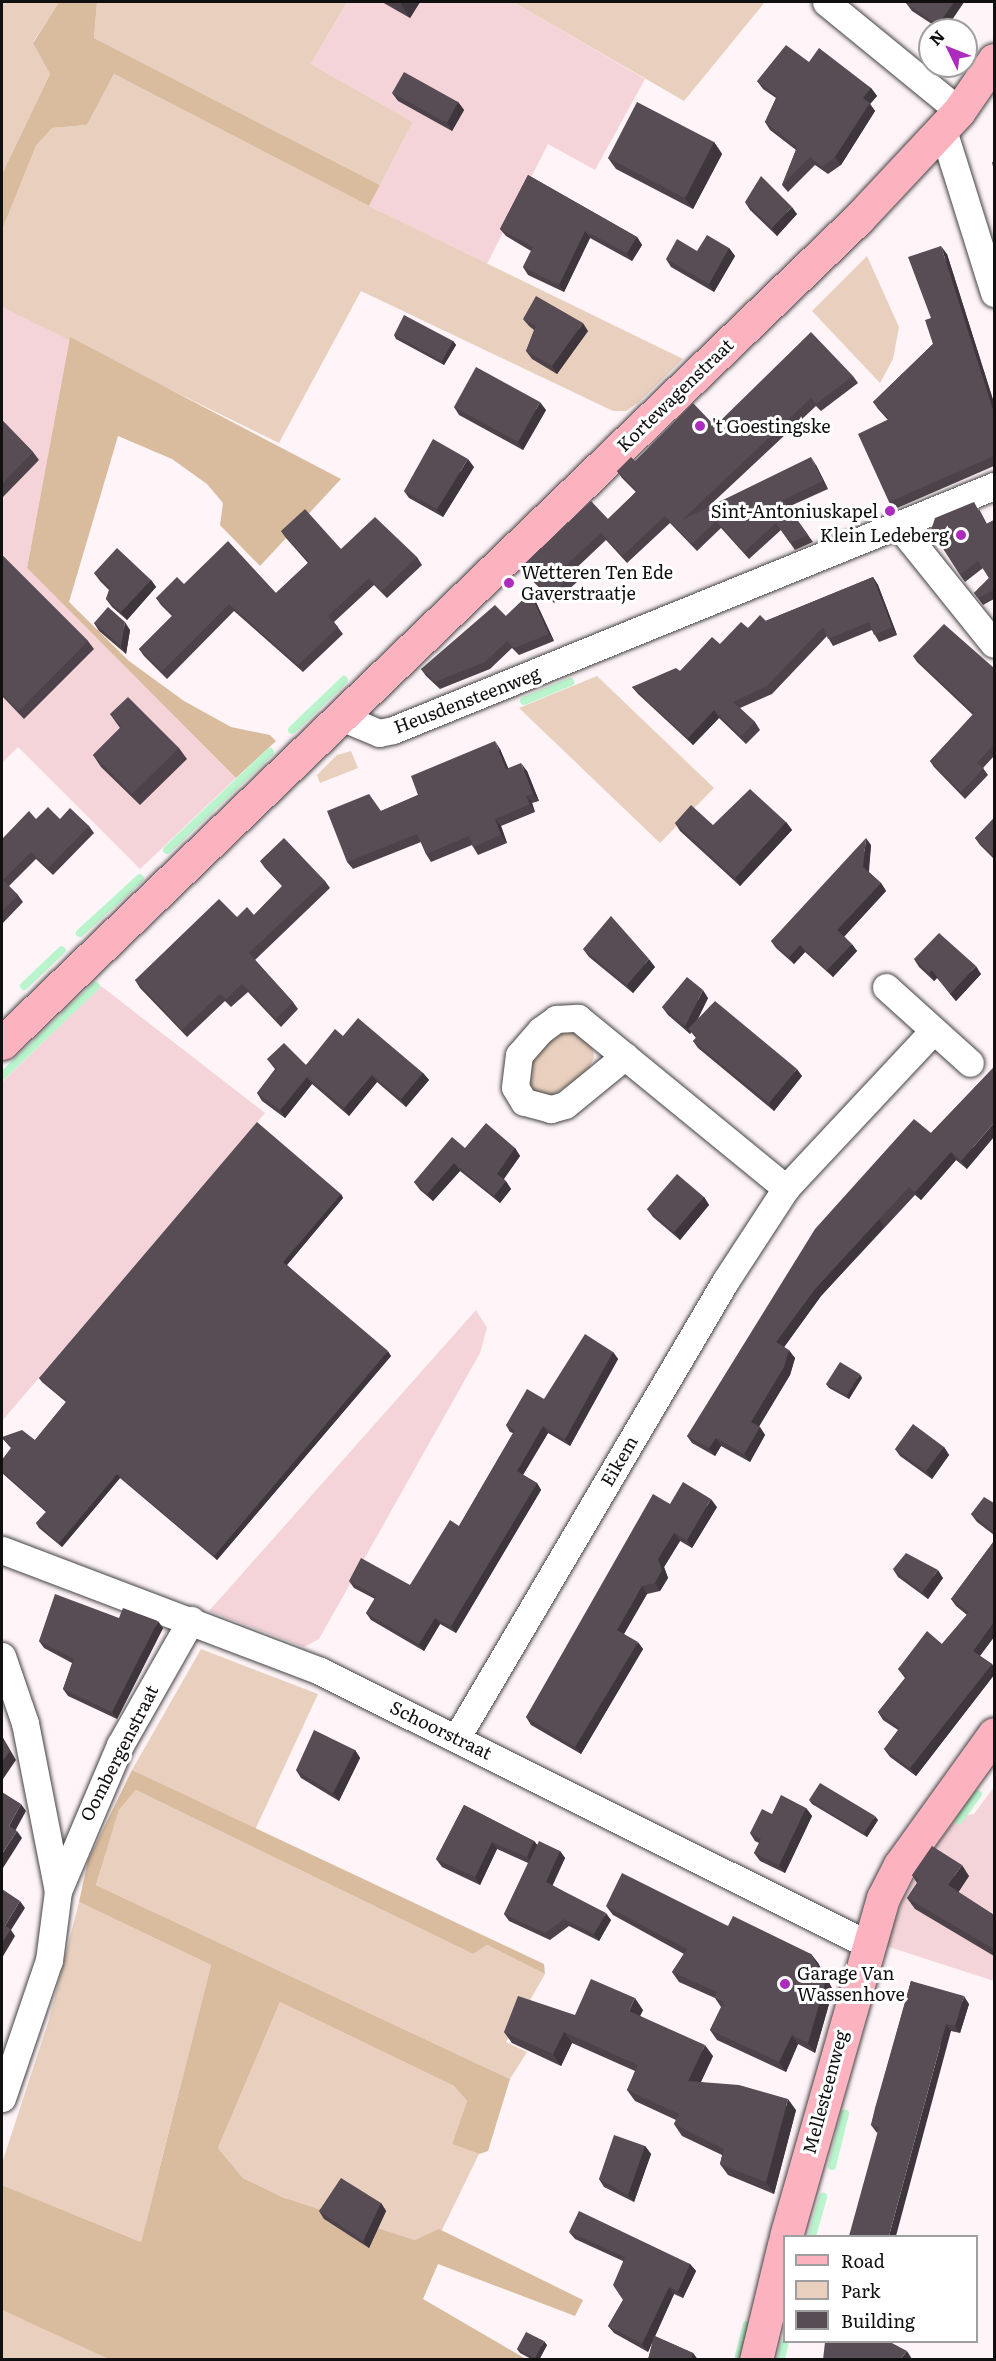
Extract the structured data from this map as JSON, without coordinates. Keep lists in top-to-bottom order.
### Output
{
  "streets": {
    "street": [
      "Kortewagenstraat",
      "Heusdensteenweg",
      "Eikem",
      "Schoorstraat",
      "Oombergenstraat",
      "Mellesteenweg"
    ]
  },
  "crossings": [
    ["Kortewagenstraat", "Heusdensteenweg"],
    ["Eikem", "Schoorstraat"],
    ["Schoorstraat", "Oombergenstraat"],
    ["Schoorstraat", "Mellesteenweg"]
  ],
  "places": [
    "'t Goestingske",
    "Sint-Antoniuskapel",
    "Klein Ledeberg",
    "Wetteren Ten Ede Gaverstraatje",
    "Garage Van Wassenhove"
  ],
  "legend": ["Road", "Park", "Building"],
  "north": "top left"
}
